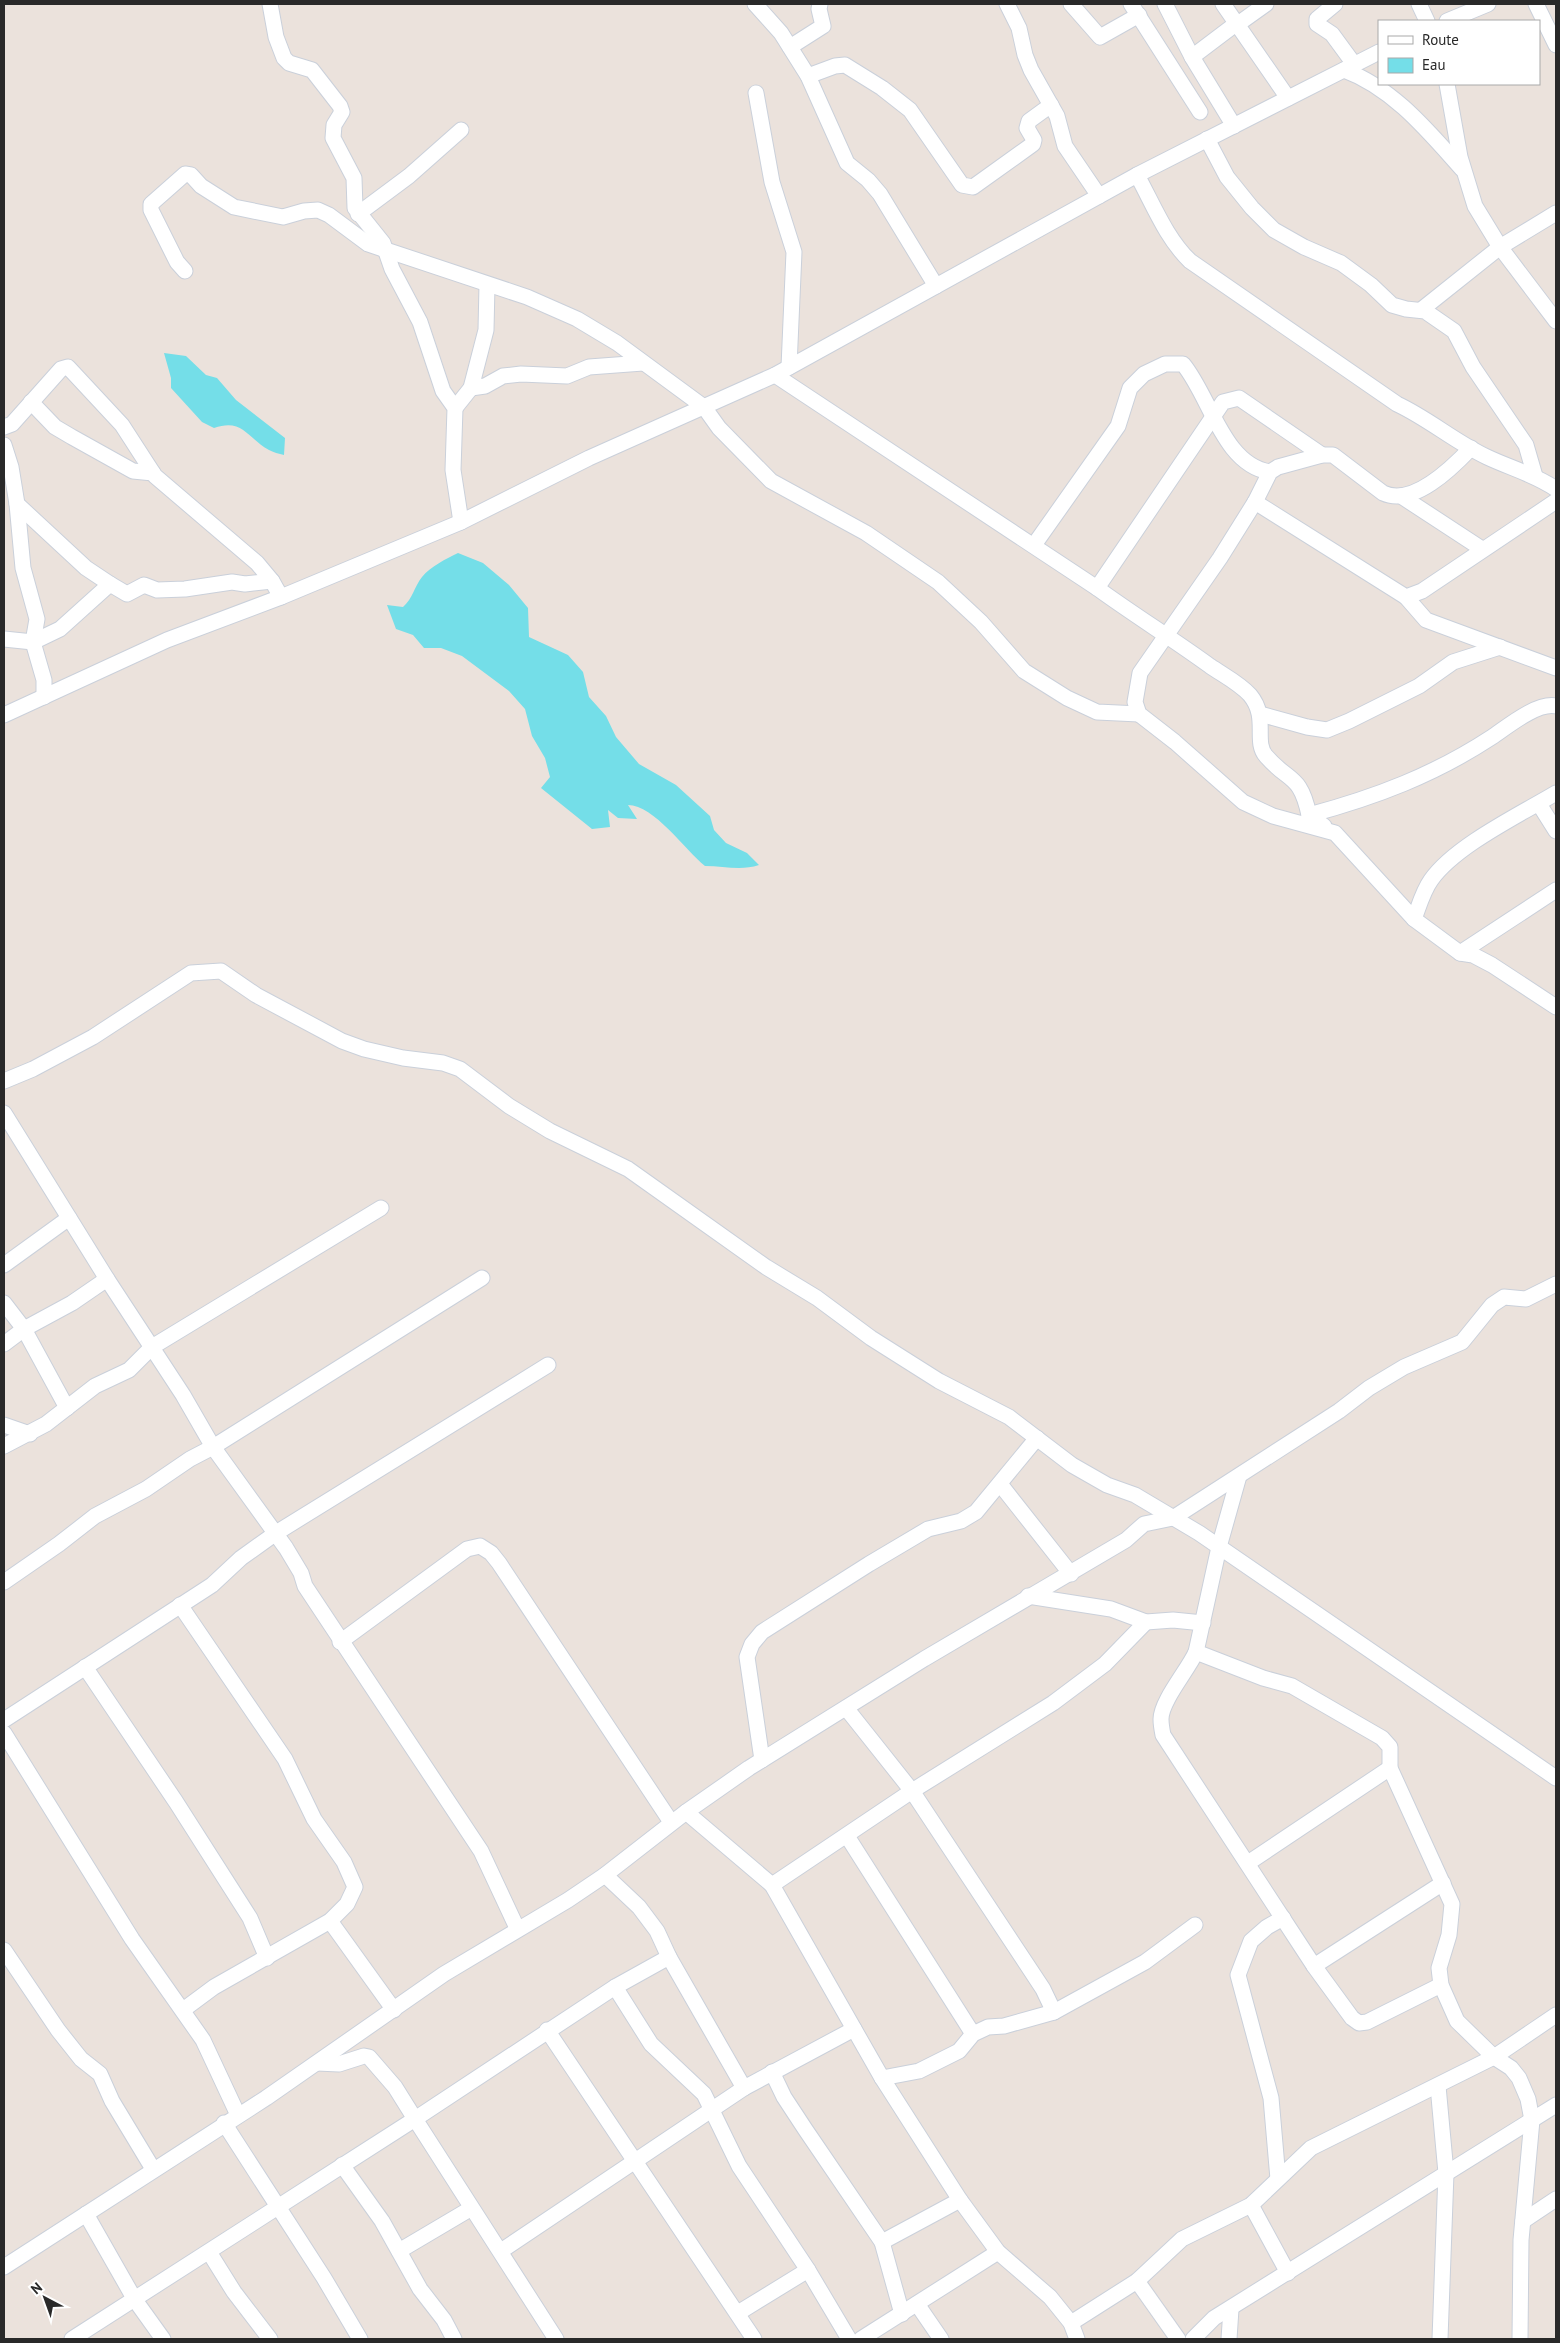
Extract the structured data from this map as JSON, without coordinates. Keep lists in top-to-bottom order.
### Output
{
  "legend": ["Route", "Eau"],
  "north": "top left"
}
